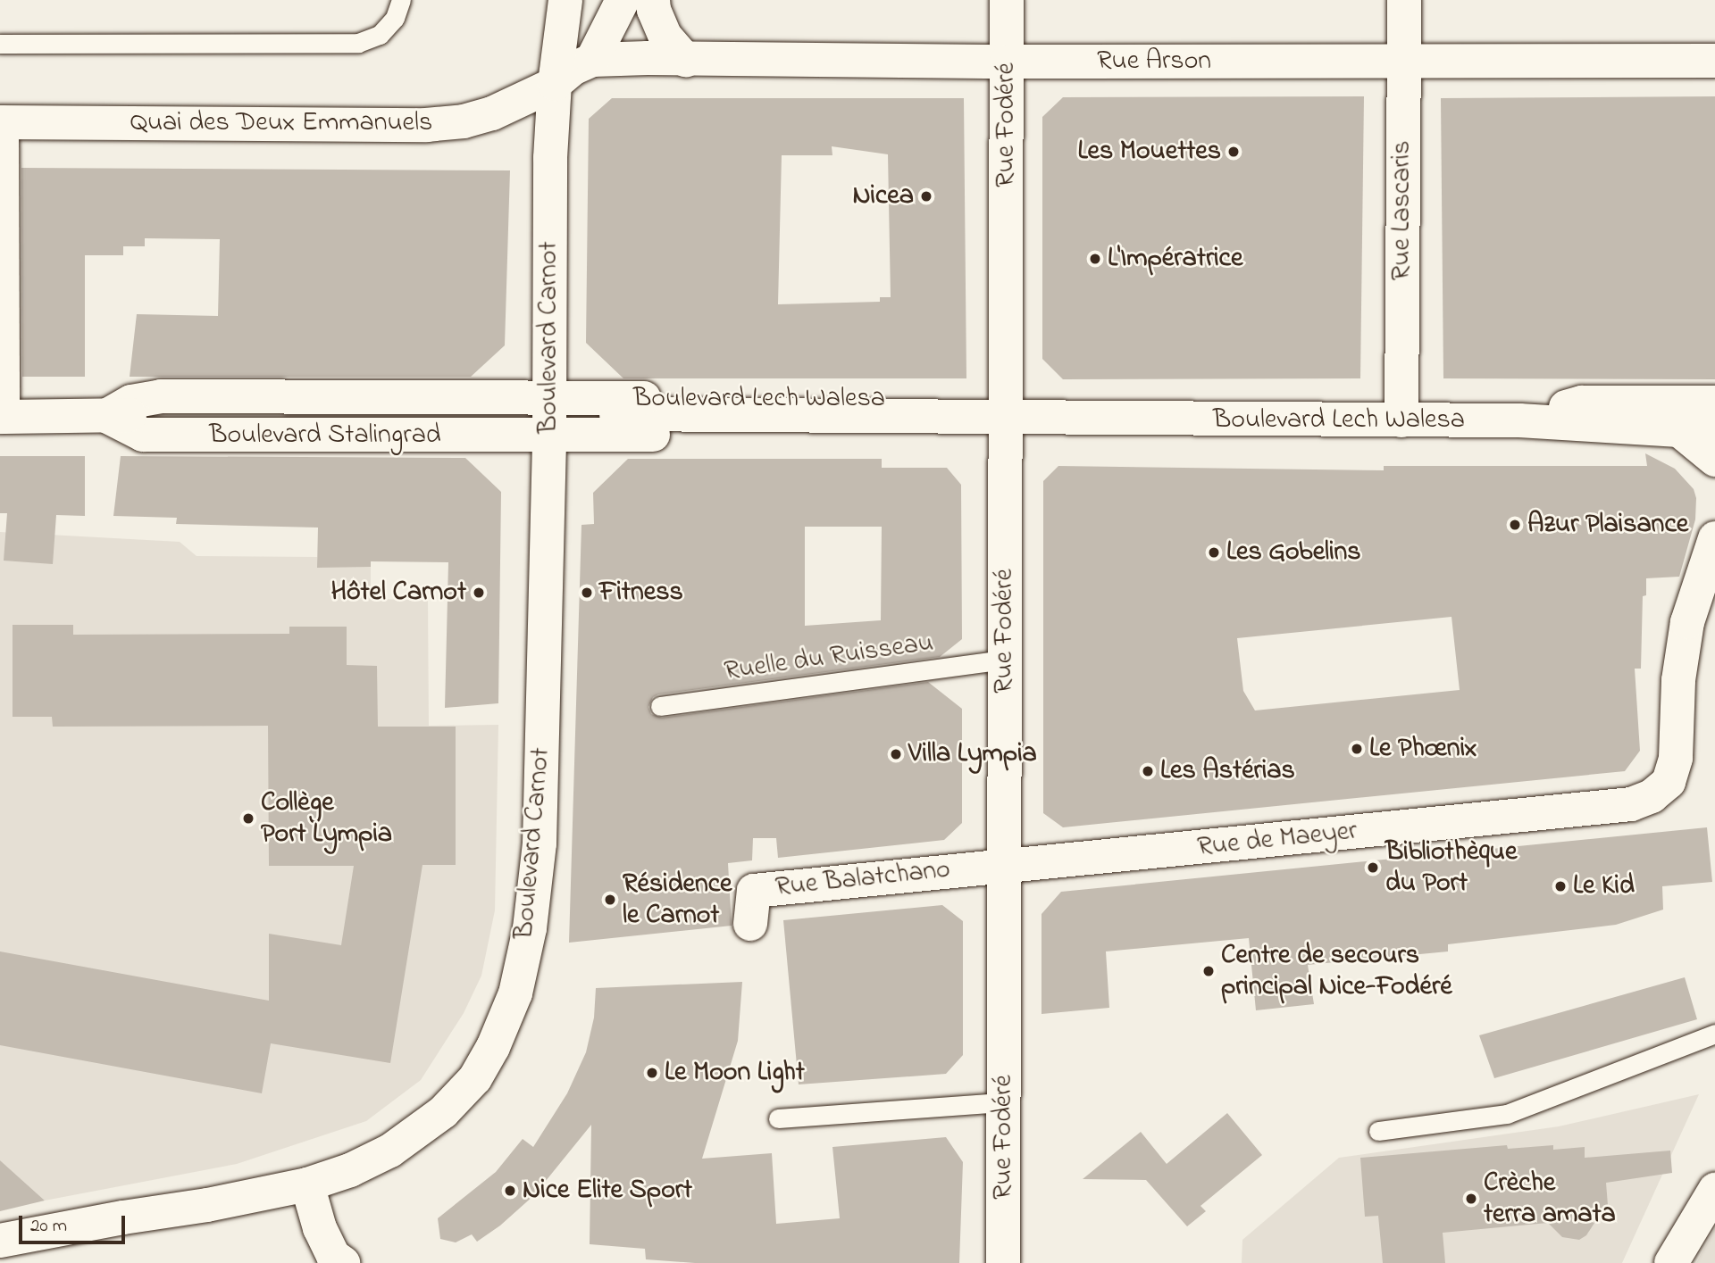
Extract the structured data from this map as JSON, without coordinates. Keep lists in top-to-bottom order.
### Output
{
  "streets": {
    "street": [
      "Rue Arson",
      "Quai des Deux Emmanuels",
      "Rue Fodéré",
      "Rue Lascaris",
      "Boulevard Carnot",
      "Boulevard Lech Walesa",
      "Boulevard Stalingrad",
      "Rue de Maeyer",
      "Rue Balatchano"
    ],
    "lane": ["Ruelle du Ruisseau"]
  },
  "crossings": [
    ["Rue Arson", "Quai des Deux Emmanuels"],
    ["Rue Arson", "Rue Fodéré"],
    ["Rue Arson", "Rue Lascaris"],
    ["Quai des Deux Emmanuels", "Boulevard Carnot"],
    ["Rue Fodéré", "Boulevard Lech Walesa"],
    ["Rue Fodéré", "Ruelle du Ruisseau"],
    ["Rue Fodéré", "Rue de Maeyer"],
    ["Rue Fodéré", "Rue Balatchano"],
    ["Rue Lascaris", "Boulevard Lech Walesa"],
    ["Boulevard Carnot", "Boulevard Lech Walesa"],
    ["Boulevard Carnot", "Boulevard Stalingrad"],
    ["Boulevard Lech Walesa", "Boulevard Stalingrad"],
    ["Rue de Maeyer", "Rue Balatchano"]
  ],
  "places": [
    "Les Mouettes",
    "Nicea",
    "L'Impératrice",
    "Azur Plaisance",
    "Les Gobelins",
    "Hôtel Carnot",
    "Fitness",
    "Le Phœnix",
    "Villa Lympia",
    "Les Astérias",
    "Collège Port Lympia",
    "Bibliothèque du Port",
    "Le Kid",
    "Résidence le Carnot",
    "Centre de secours principal Nice-Fodéré",
    "Le Moon Light",
    "Nice Elite Sport",
    "Crèche terra amata"
  ],
  "scale_bar": "20 m"
}
